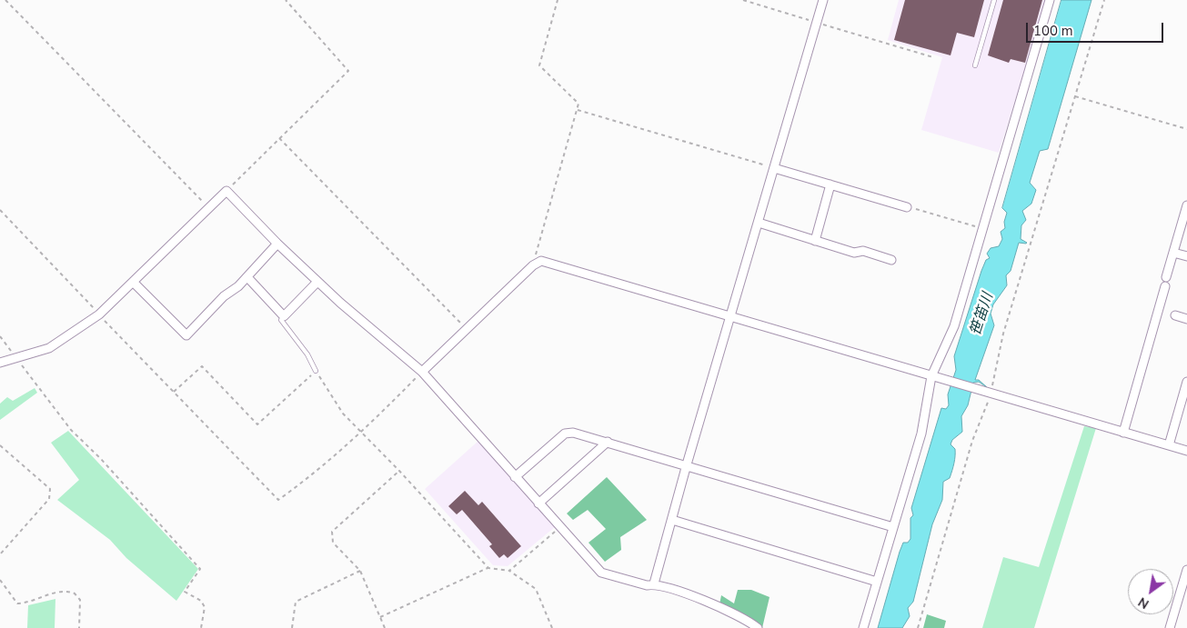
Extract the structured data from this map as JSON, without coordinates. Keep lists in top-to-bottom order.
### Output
{
  "water": ["笹笛川"],
  "scale_bar": "100 m",
  "north": "bottom left"
}
